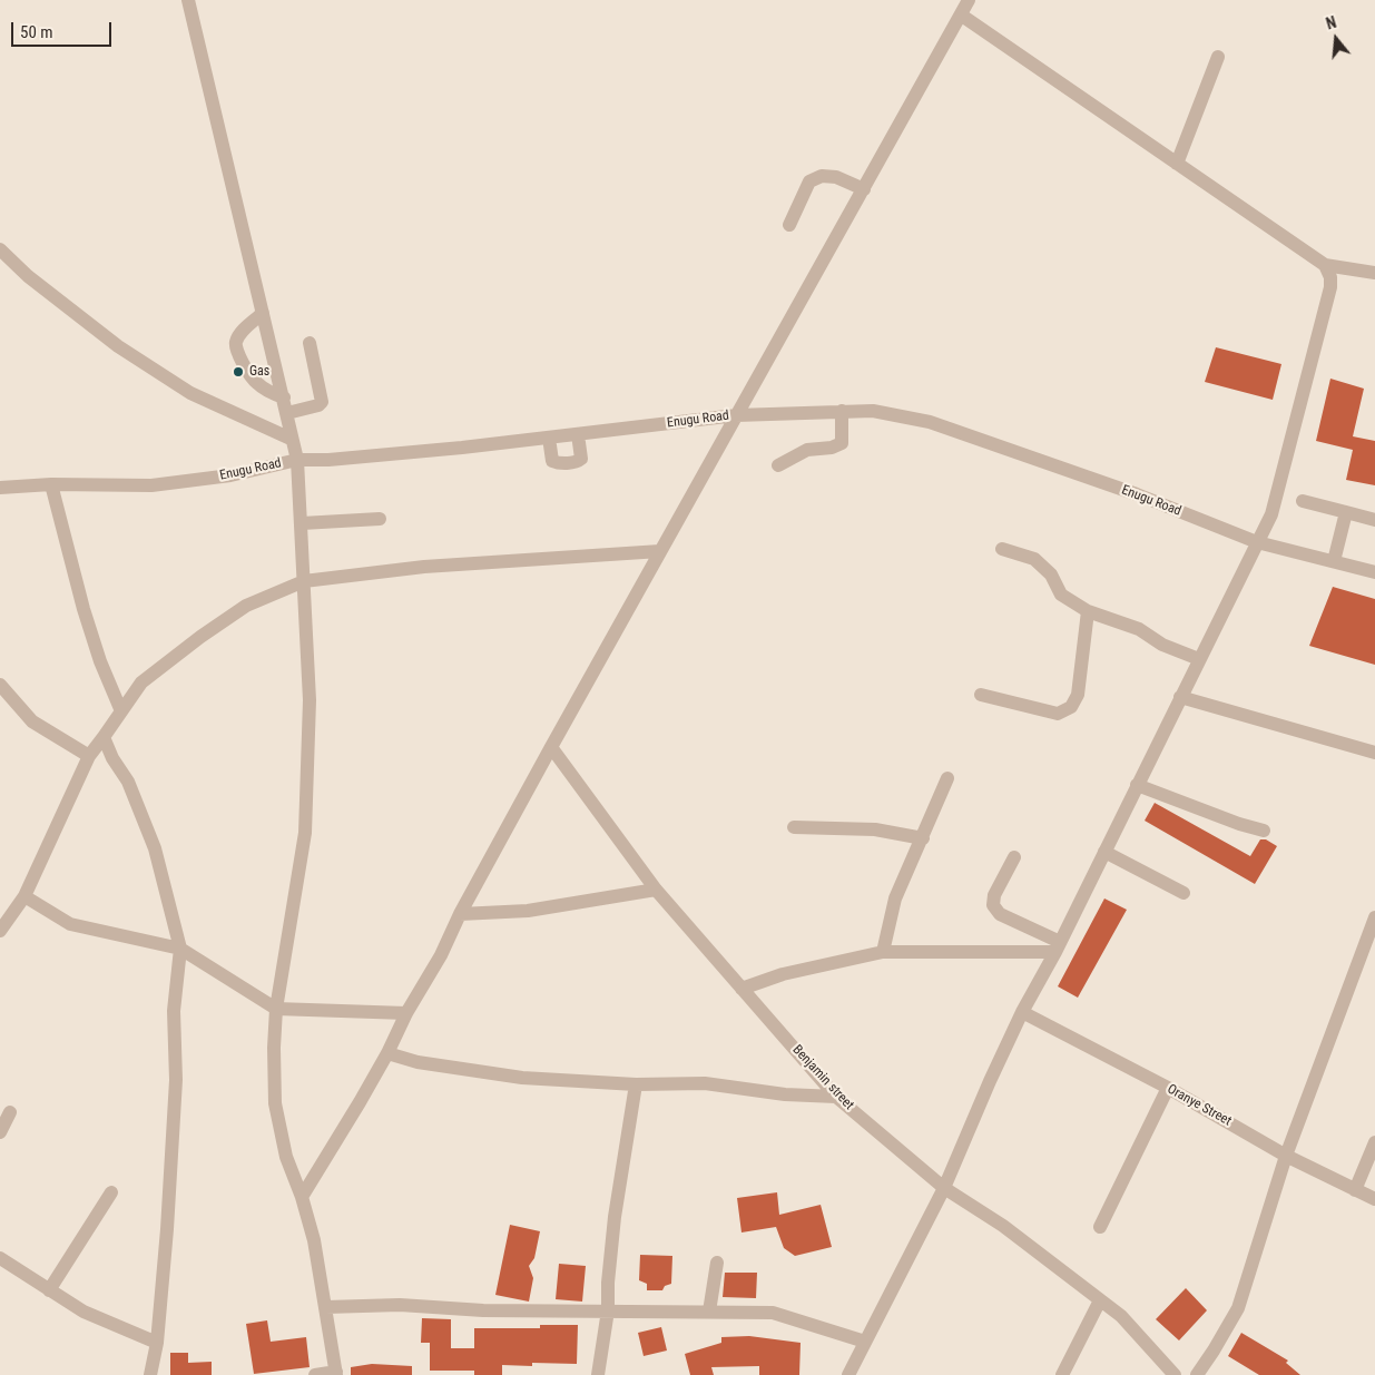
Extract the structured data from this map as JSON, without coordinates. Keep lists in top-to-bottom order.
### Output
{
  "streets": {
    "street": ["Enugu Road", "Benjamin street", "Oranye Street"]
  },
  "places": ["Gas"],
  "scale_bar": "50 m",
  "north": "top"
}
